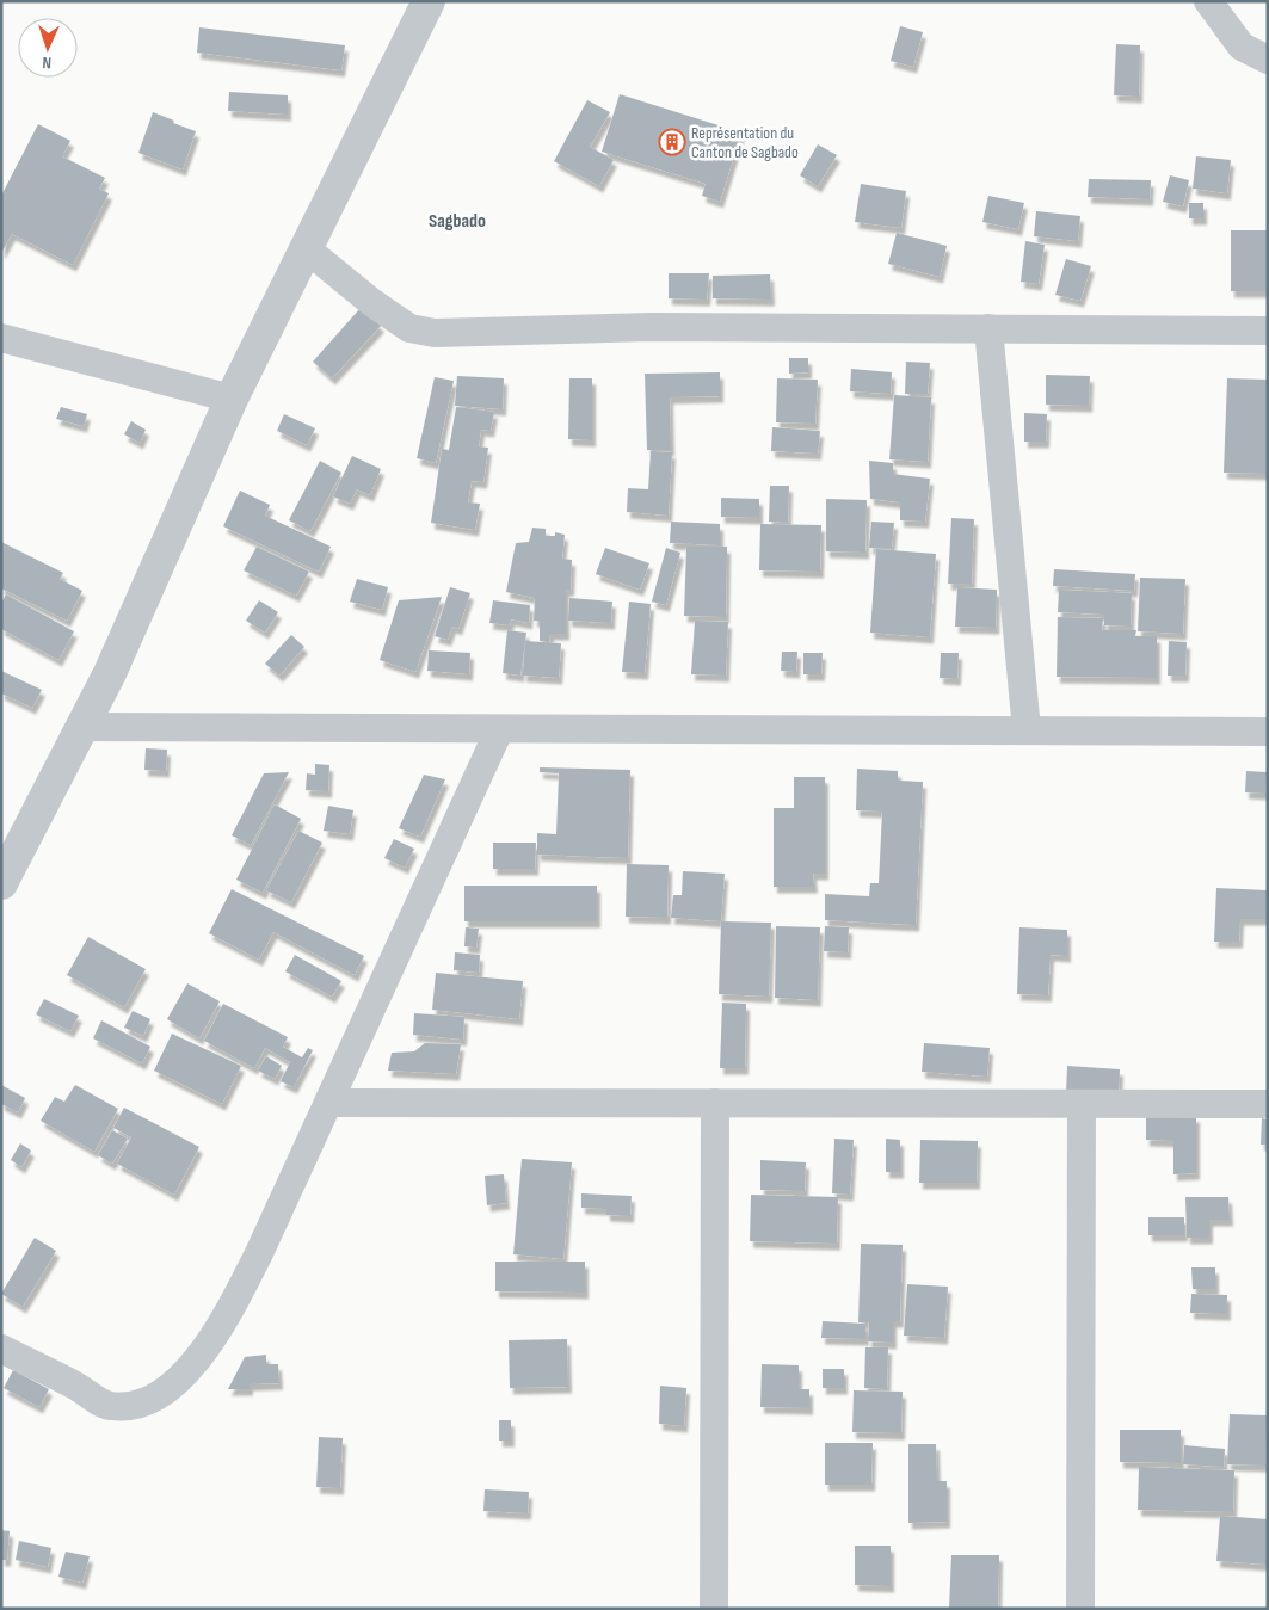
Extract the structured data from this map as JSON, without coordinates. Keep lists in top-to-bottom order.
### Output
{
  "districts": ["Sagbado"],
  "places": {
    "building": ["Représentation du Canton de Sagbado"]
  },
  "north": "bottom"
}
